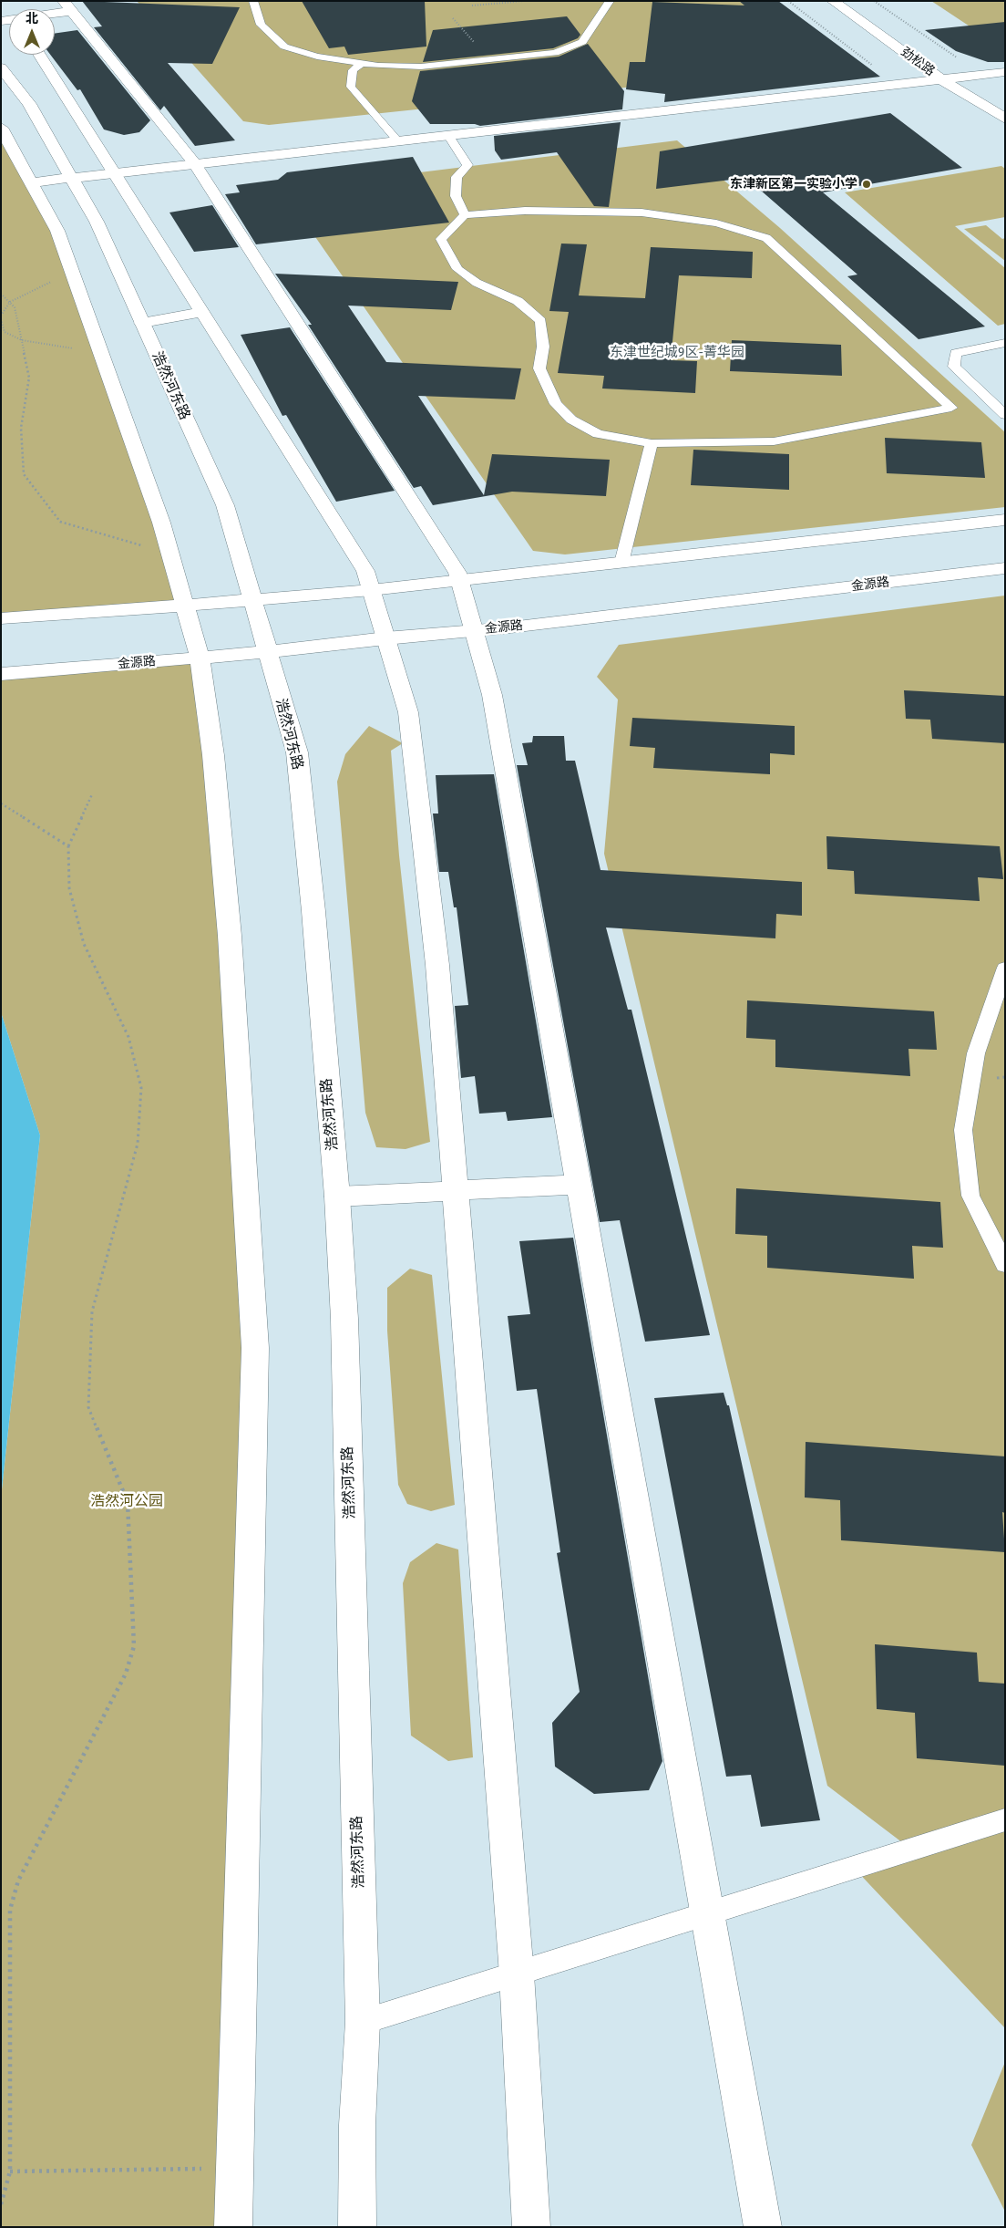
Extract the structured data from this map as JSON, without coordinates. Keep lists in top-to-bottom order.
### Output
{
  "streets": {
    "street": ["劲松路", "浩然河东路", "金源路"]
  },
  "crossings": [
    ["浩然河东路", "金源路"]
  ],
  "districts": ["东津世纪城9区-菁华园"],
  "parks": ["浩然河公园"],
  "places": ["东津新区第一实验小学"],
  "north": "top"
}
